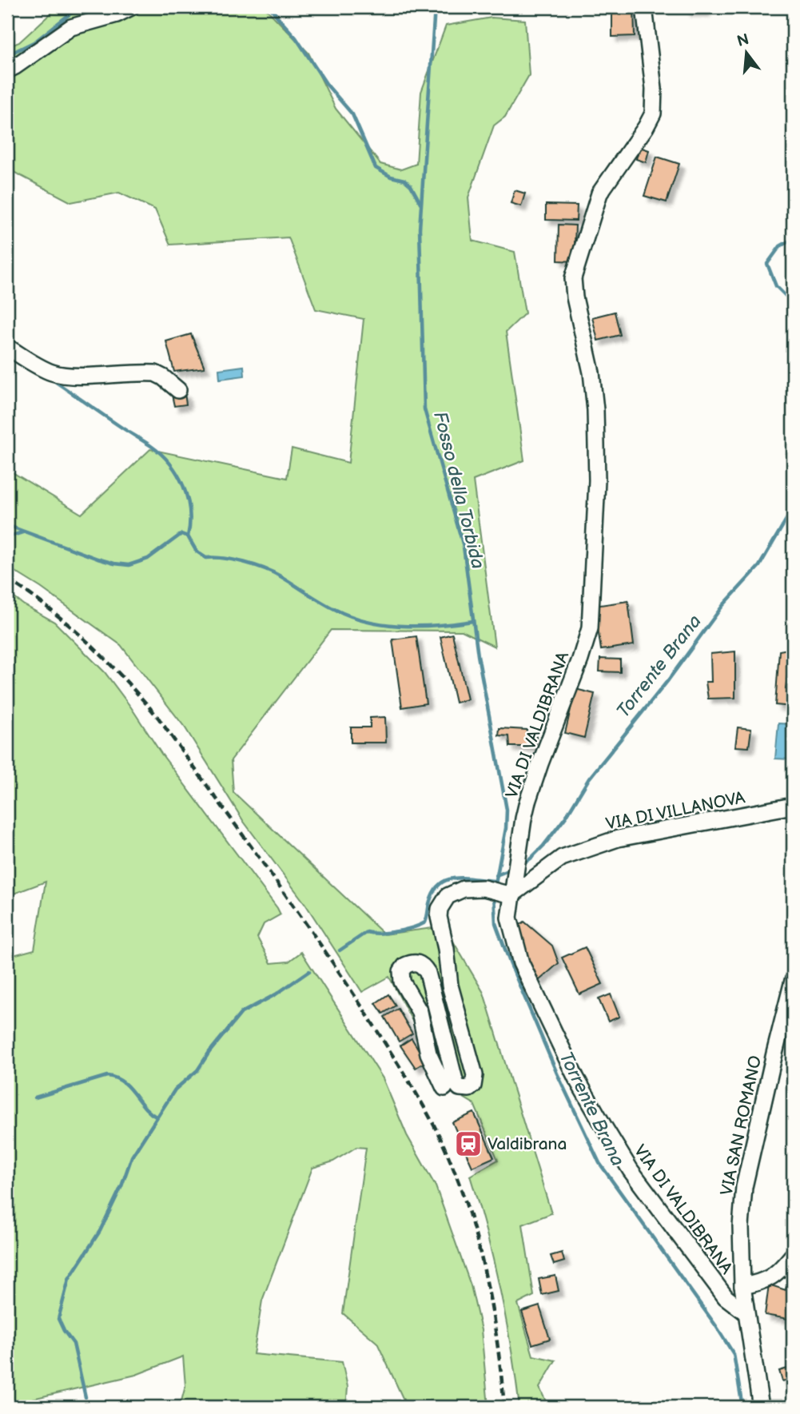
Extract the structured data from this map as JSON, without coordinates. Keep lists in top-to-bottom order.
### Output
{
  "streets": {
    "street": ["VIA DI VALDIBRANA", "VIA DI VILLANOVA", "VIA SAN ROMANO"]
  },
  "crossings": [
    ["VIA DI VALDIBRANA", "VIA DI VILLANOVA"],
    ["VIA DI VALDIBRANA", "VIA SAN ROMANO"]
  ],
  "water": ["Fosso della Torbida", "Torrente Brana"],
  "places": {
    "station": ["Valdibrana"]
  },
  "north": "top"
}
